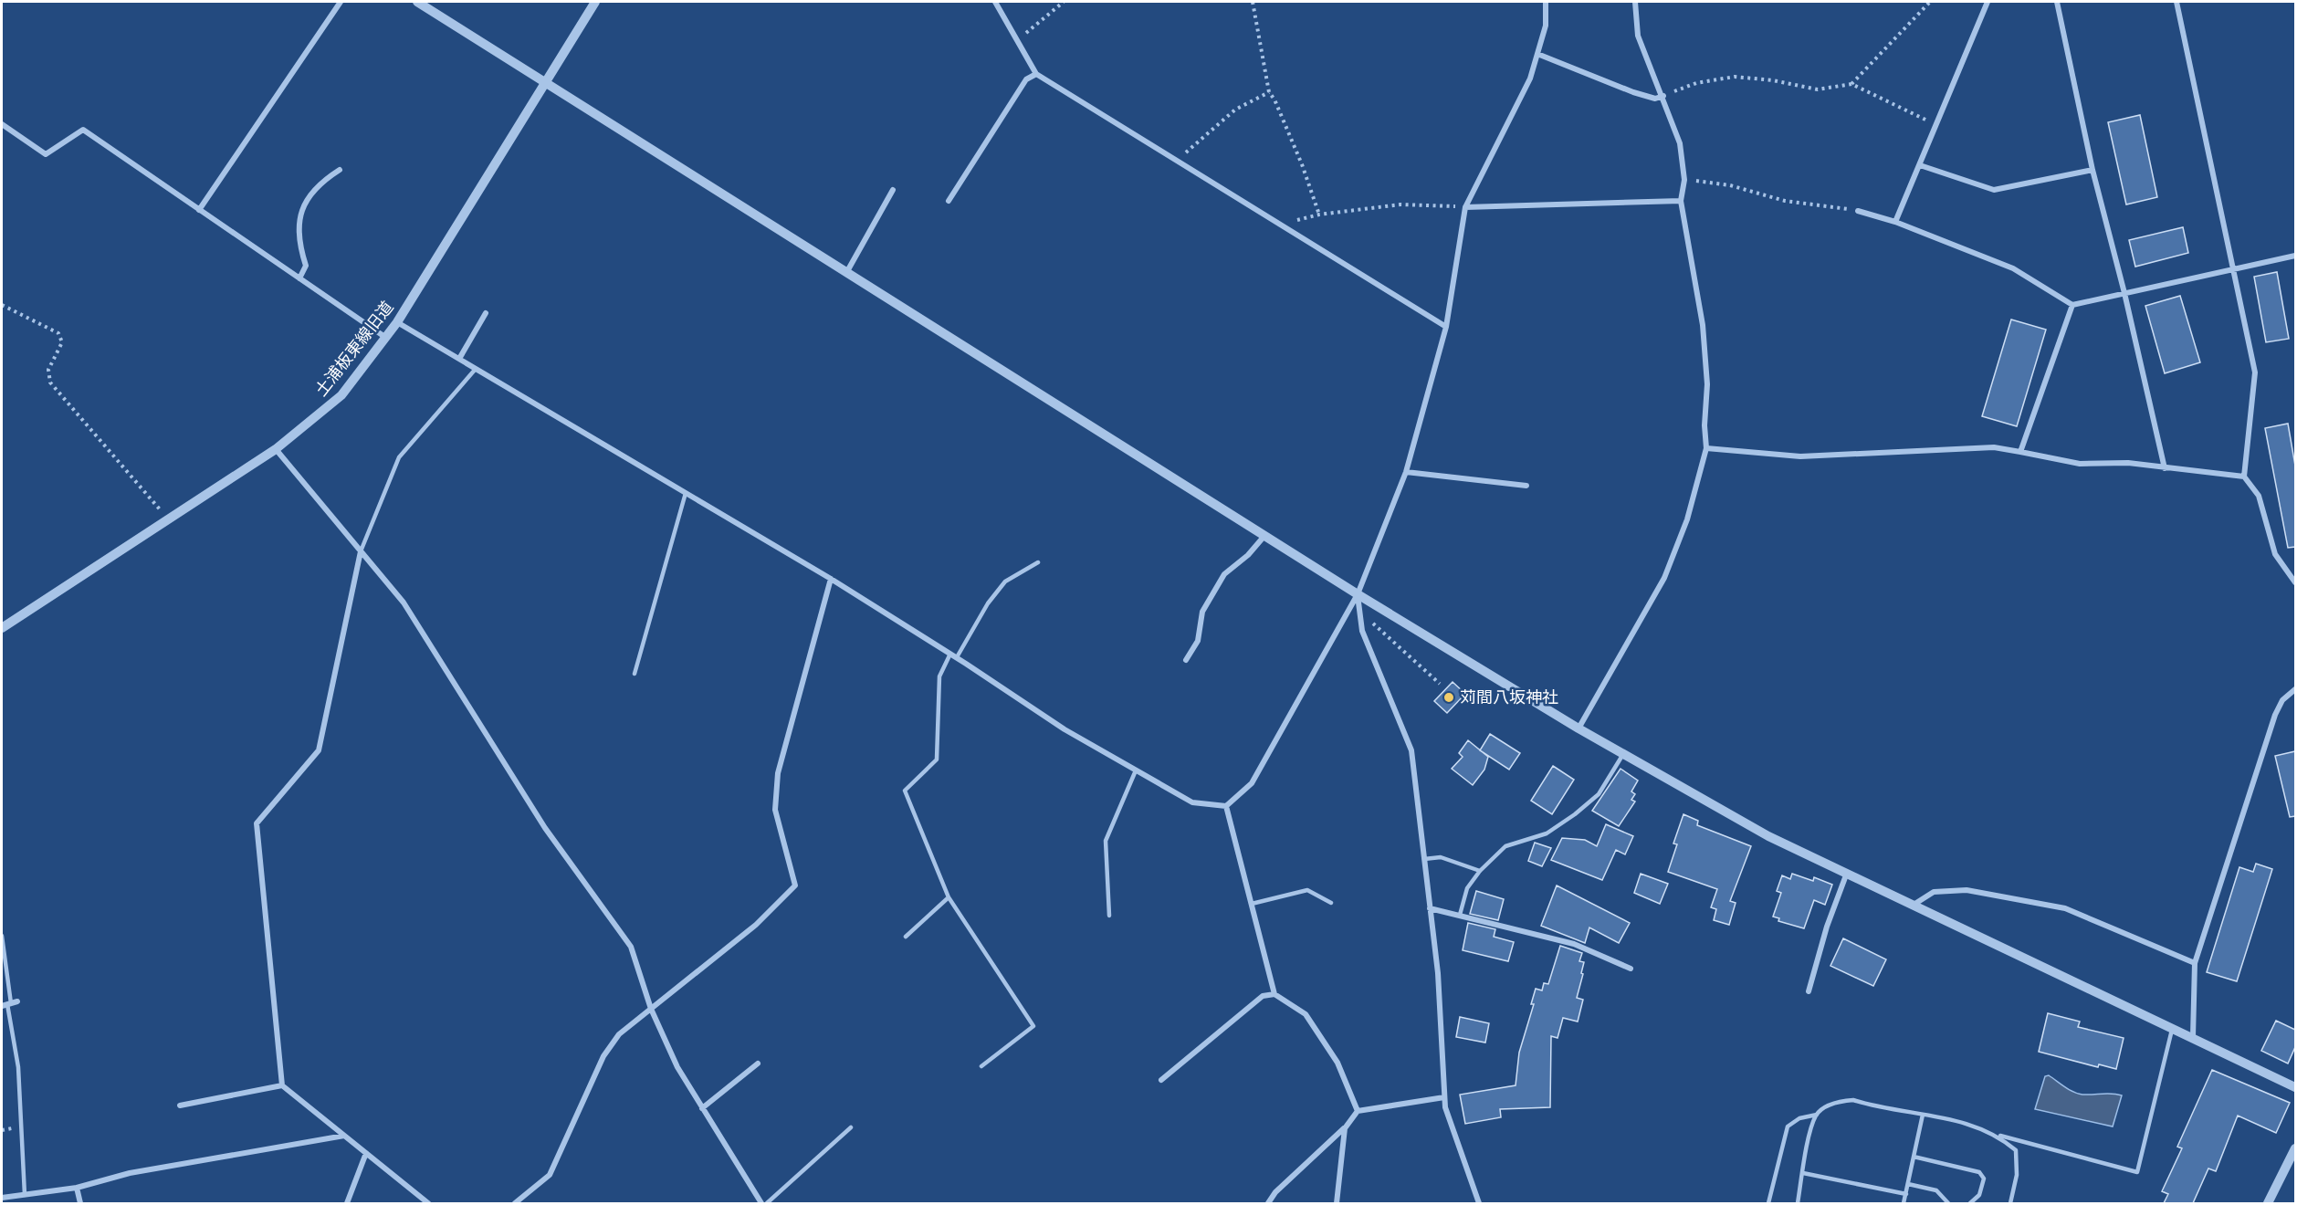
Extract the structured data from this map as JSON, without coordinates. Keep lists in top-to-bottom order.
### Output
{
  "streets": {
    "street": ["土浦板東線旧道"]
  },
  "places": ["苅間八坂神社"]
}
